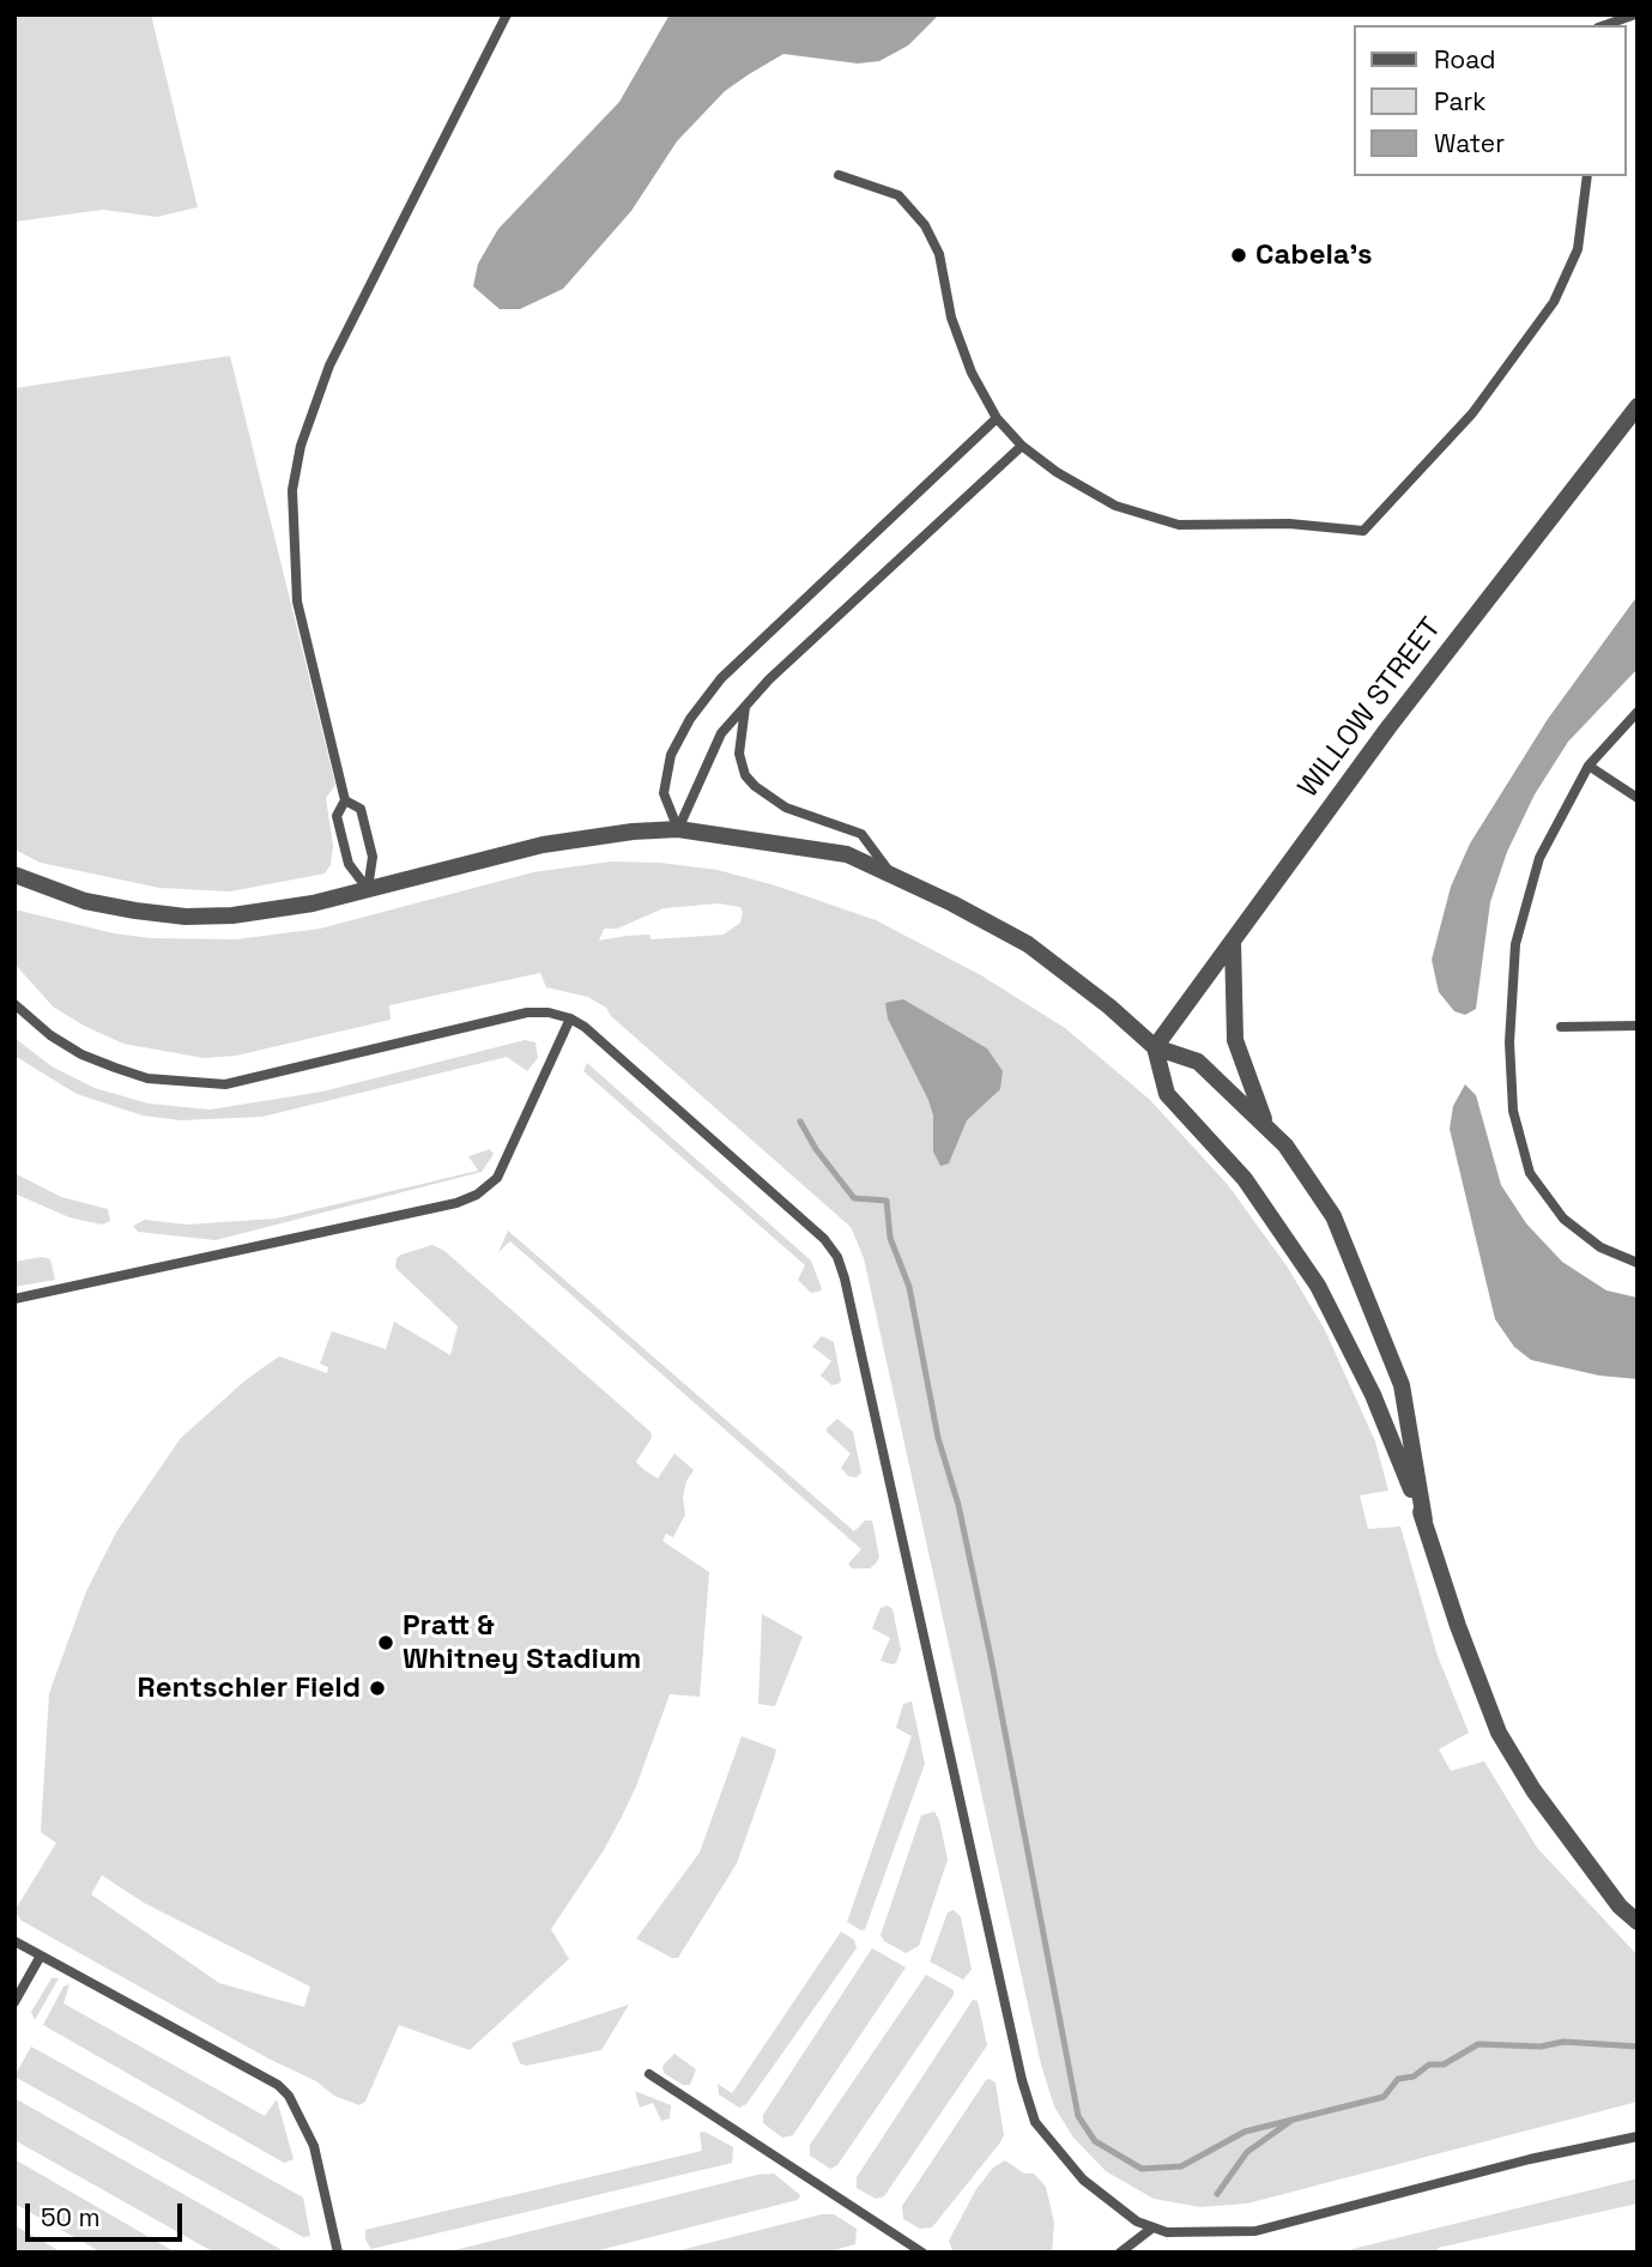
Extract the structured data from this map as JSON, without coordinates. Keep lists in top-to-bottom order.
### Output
{
  "streets": {
    "street": ["WILLOW STREET"]
  },
  "places": ["Cabela's", "Pratt & Whitney Stadium", "Rentschler Field"],
  "legend": ["Road", "Park", "Water"],
  "scale_bar": "50 m"
}
